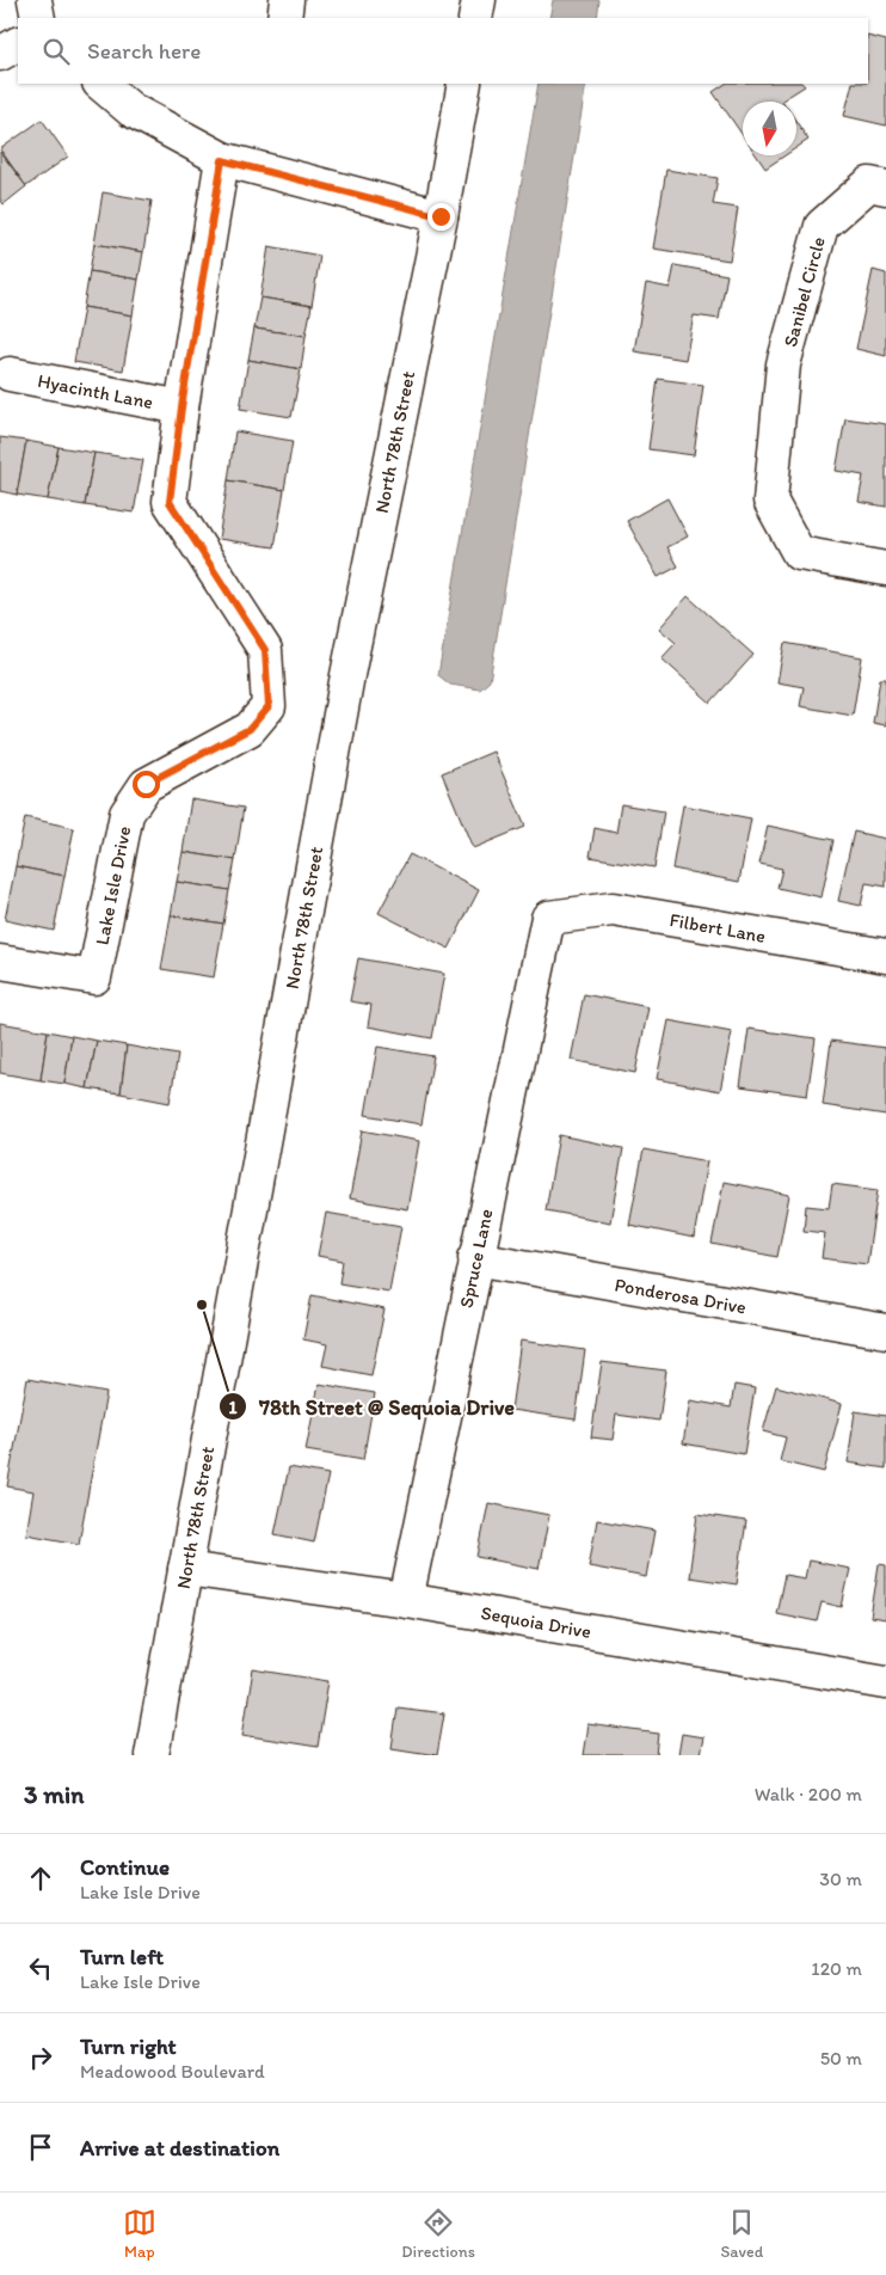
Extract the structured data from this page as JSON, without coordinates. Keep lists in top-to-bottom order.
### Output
{
  "streets": {
    "street": [
      "Sanibel Circle",
      "Hyacinth Lane",
      "North 78th Street",
      "Lake Isle Drive",
      "Filbert Lane",
      "Spruce Lane",
      "Ponderosa Drive",
      "Sequoia Drive"
    ]
  },
  "crossings": [
    ["Hyacinth Lane", "Lake Isle Drive"],
    ["North 78th Street", "Sequoia Drive"],
    ["Filbert Lane", "Spruce Lane"],
    ["Spruce Lane", "Ponderosa Drive"],
    ["Spruce Lane", "Sequoia Drive"]
  ],
  "places": ["78th Street @ Sequoia Drive"],
  "north": "bottom",
  "page": {
    "search": "Search here",
    "heading": ["3 min", "Walk · 200 m"],
    "list": [
      ["Continue", "Lake Isle Drive", "30 m"],
      ["Turn left", "Lake Isle Drive", "120 m"],
      ["Turn right", "Meadowood Boulevard", "50 m"],
      "Arrive at destination"
    ],
    "nav": ["Map", "Directions", "Saved"]
  }
}
